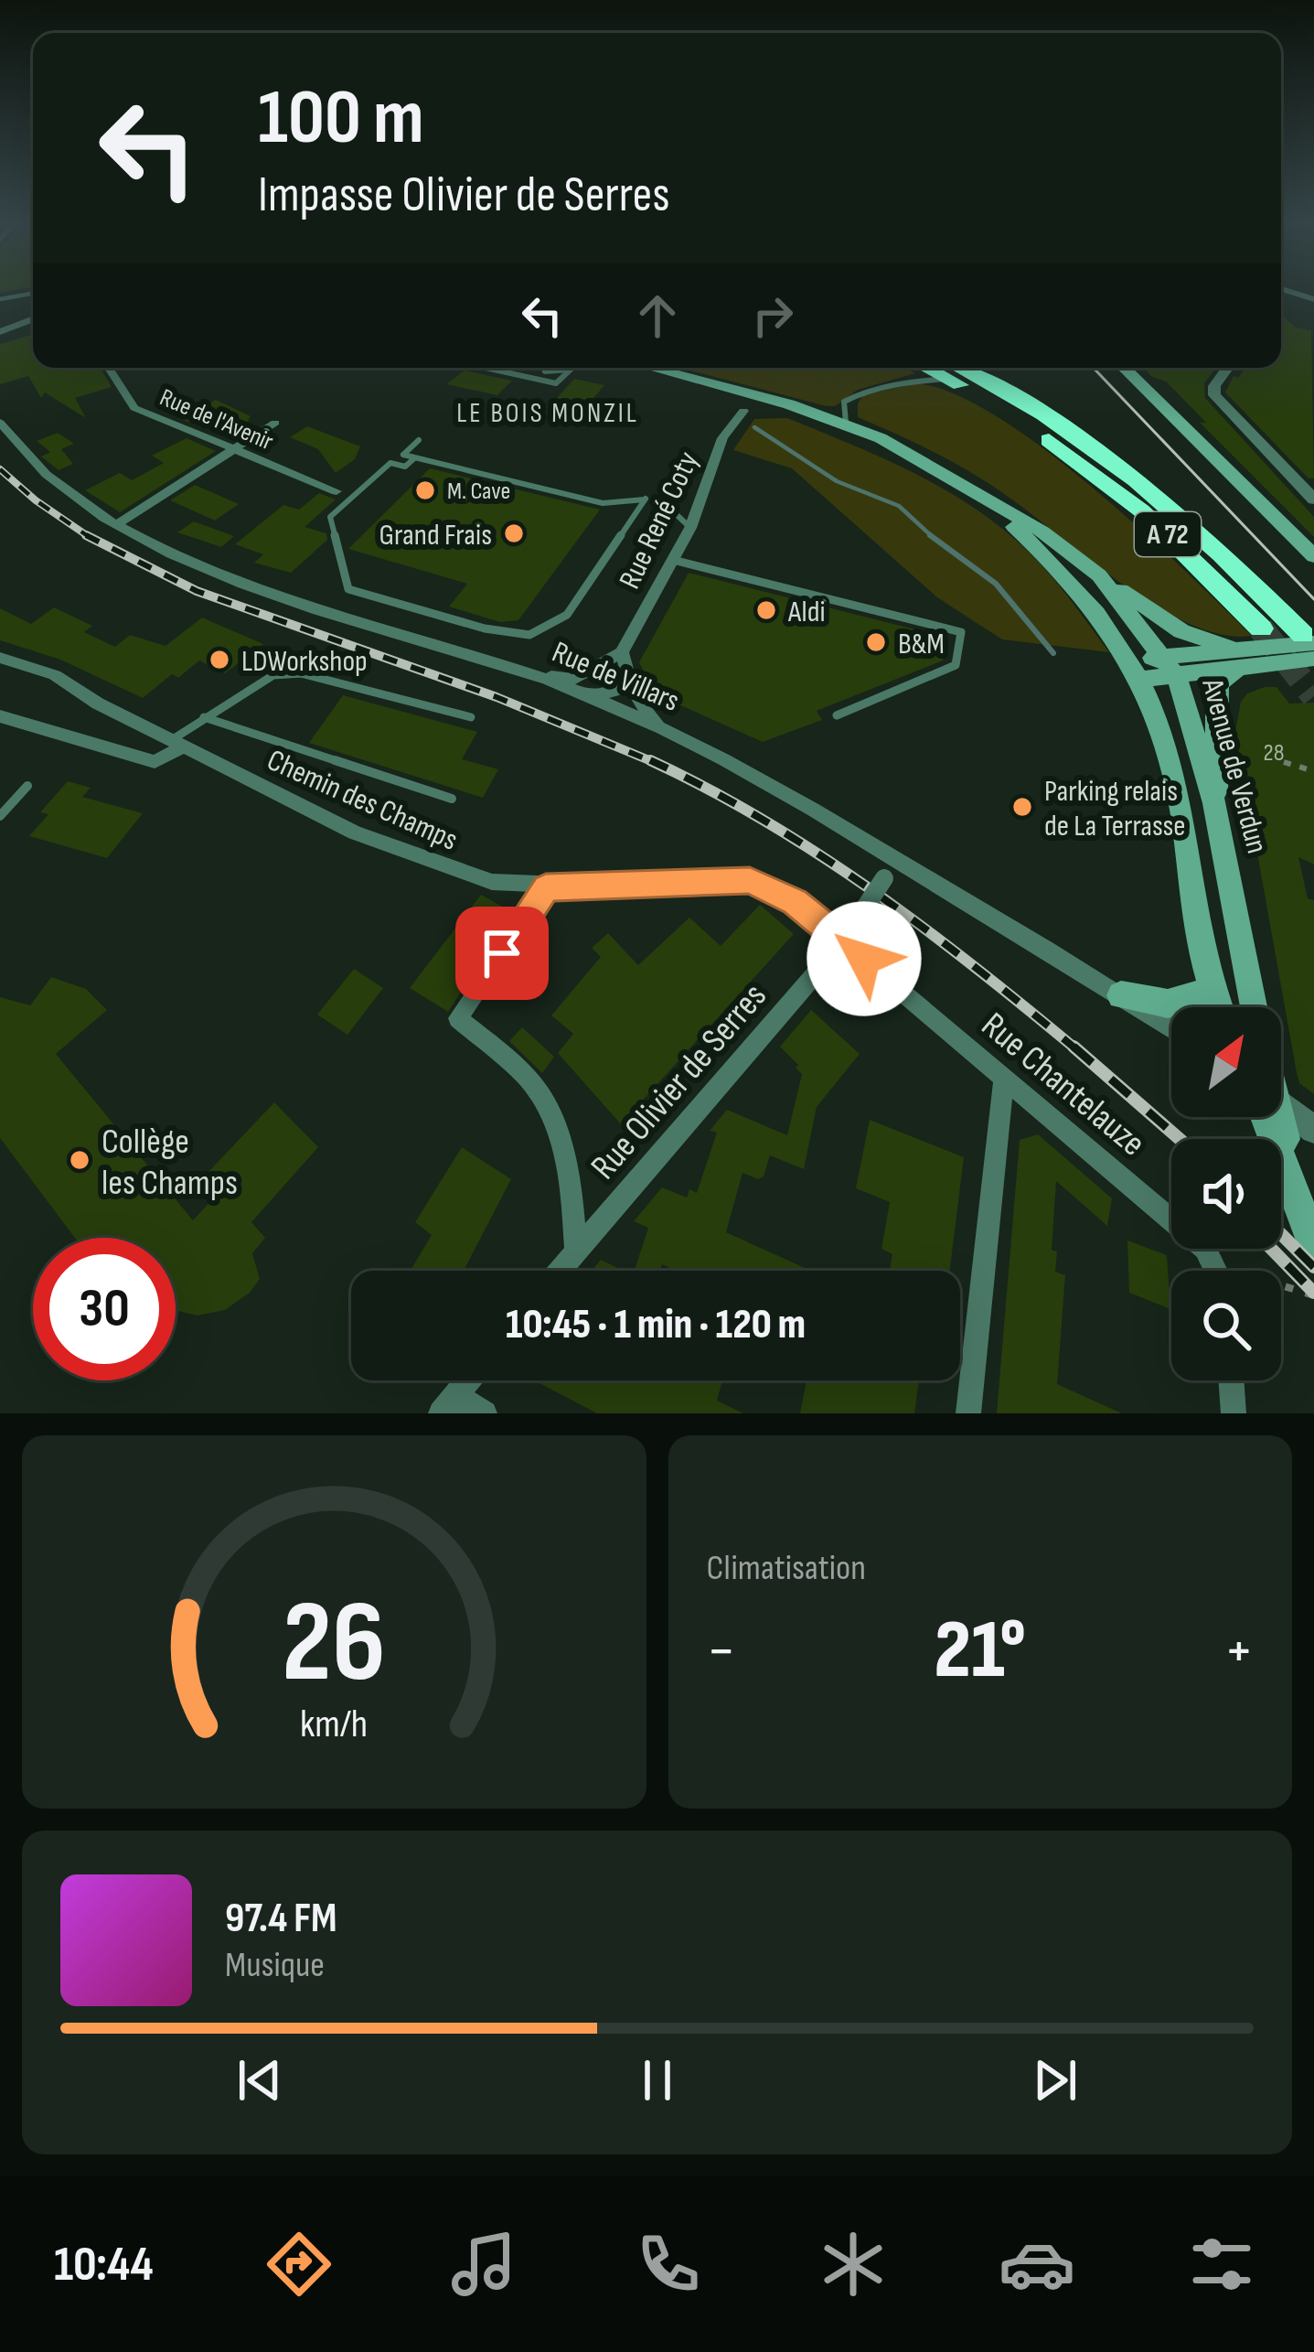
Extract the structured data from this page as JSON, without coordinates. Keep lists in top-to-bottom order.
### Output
{
  "streets": {
    "highway": ["A 72"],
    "main road": ["Avenue de Verdun"],
    "street": [
      "Rue de l'Avenir",
      "Rue René Coty",
      "Rue de Villars",
      "Chemin des Champs",
      "Rue Olivier de Serres",
      "Rue Chantelauze"
    ]
  },
  "crossings": [
    ["Rue de Villars", "Rue Olivier de Serres"],
    ["Chemin des Champs", "Rue Olivier de Serres"],
    ["Chemin des Champs", "Rue Chantelauze"],
    ["Rue Olivier de Serres", "Rue Chantelauze"]
  ],
  "districts": ["LE BOIS MONZIL"],
  "places": [
    "M. Cave",
    "Grand Frais",
    "Aldi",
    "B&M",
    "LDWorkshop",
    "Parking relais de La Terrasse",
    "Collège les Champs"
  ],
  "house_numbers": ["28"],
  "north": "top right",
  "page": {
    "turn": ["100 m", "Impasse Olivier de Serres"],
    "limit": "30",
    "trip": "10:45 · 1 min · 120 m",
    "tile": "Climatisation",
    "heat": ["−", "21°", "+"],
    "song": ["97.4 FM", "Musique"],
    "tabs": "10:44",
    "gauge": ["26", "km/h"]
  }
}
